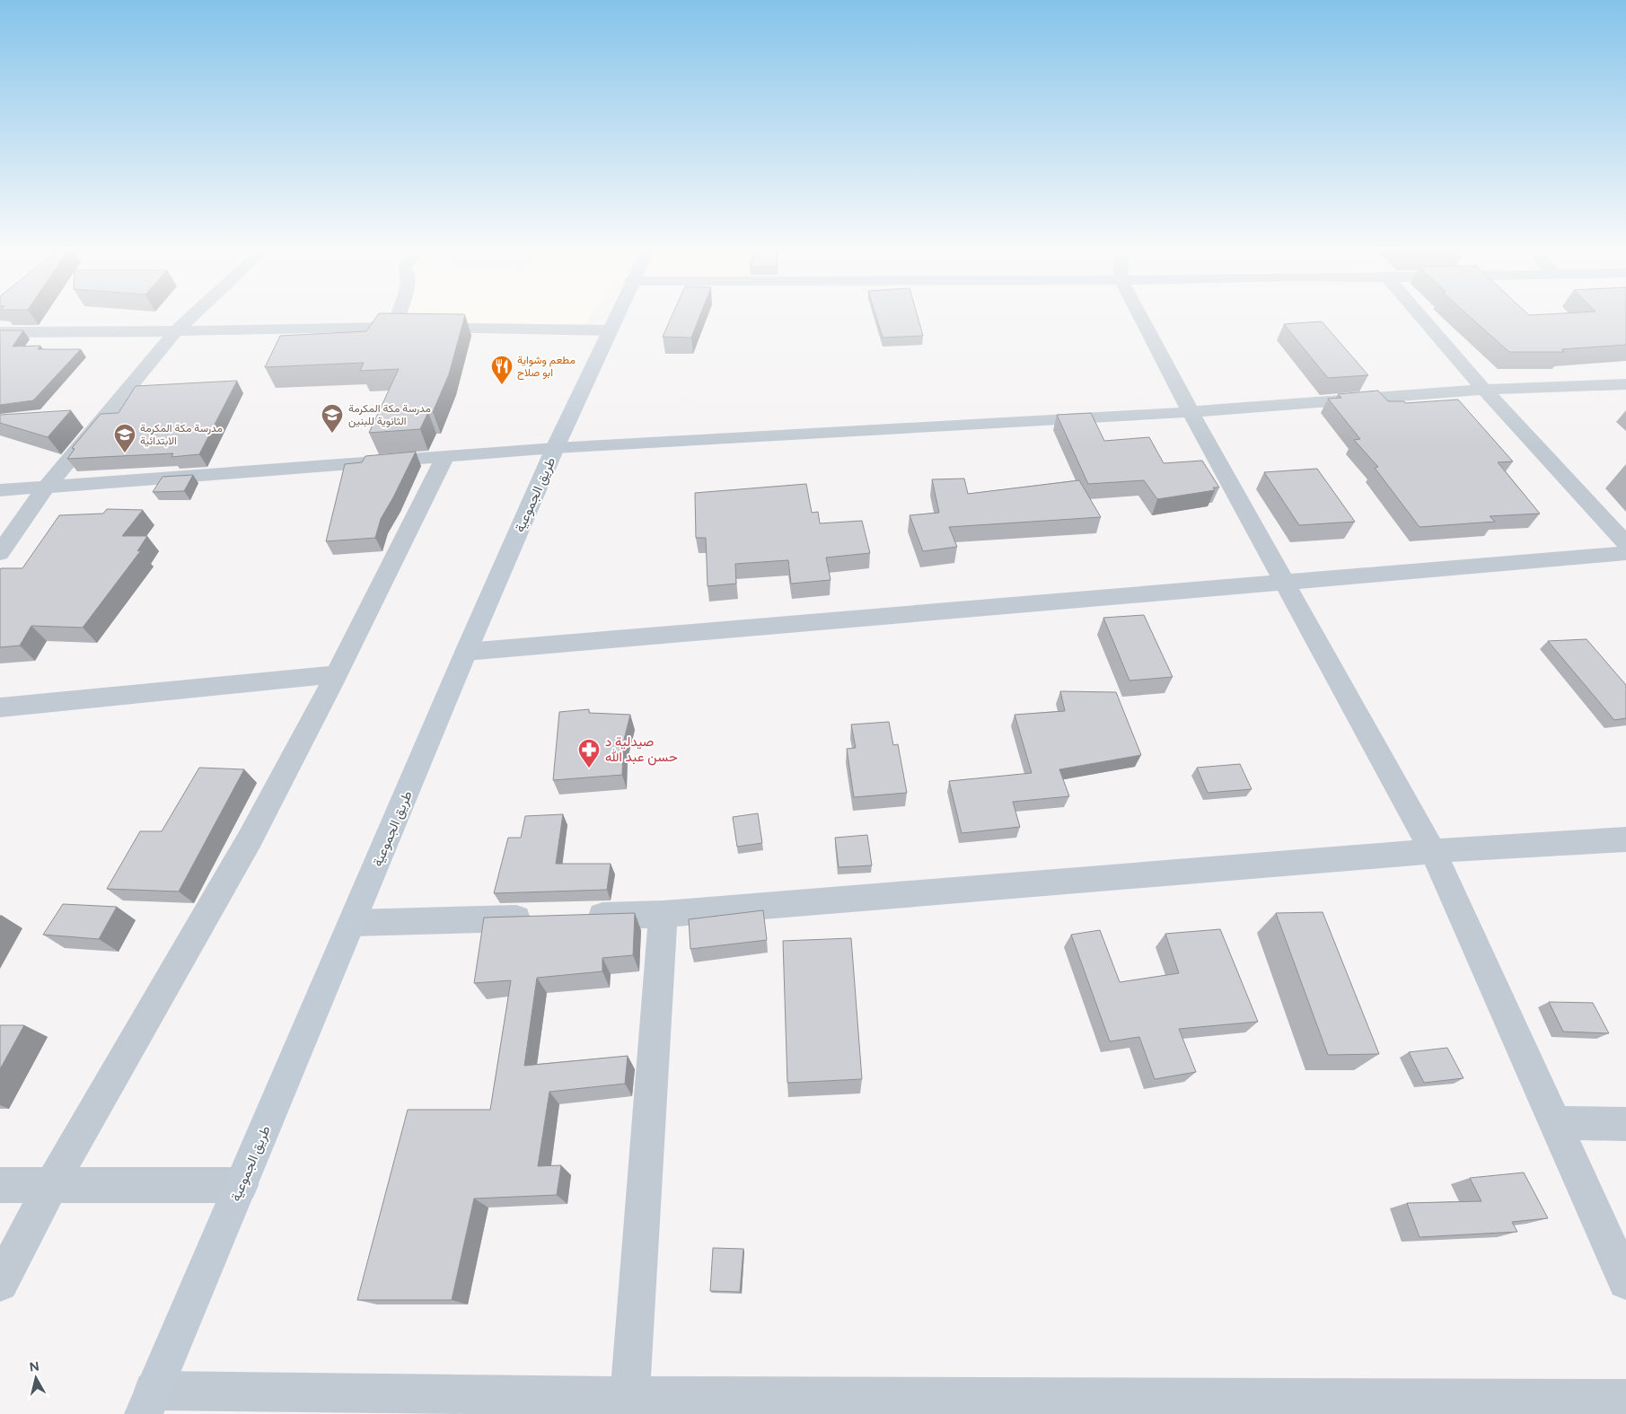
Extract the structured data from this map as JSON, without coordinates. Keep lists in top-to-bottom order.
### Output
{
  "streets": {
    "main road": ["طريق الجموعية"]
  },
  "places": {
    "restaurant": ["مطعم وشواية ابو صلاح"],
    "school or university": ["مدرسة مكة المكرمة الثانوية للبنين", "مدرسة مكة المكرمة الابتدائية"],
    "pharmacy": ["صيدلية د حسن عبد الله"]
  },
  "north": "top"
}
